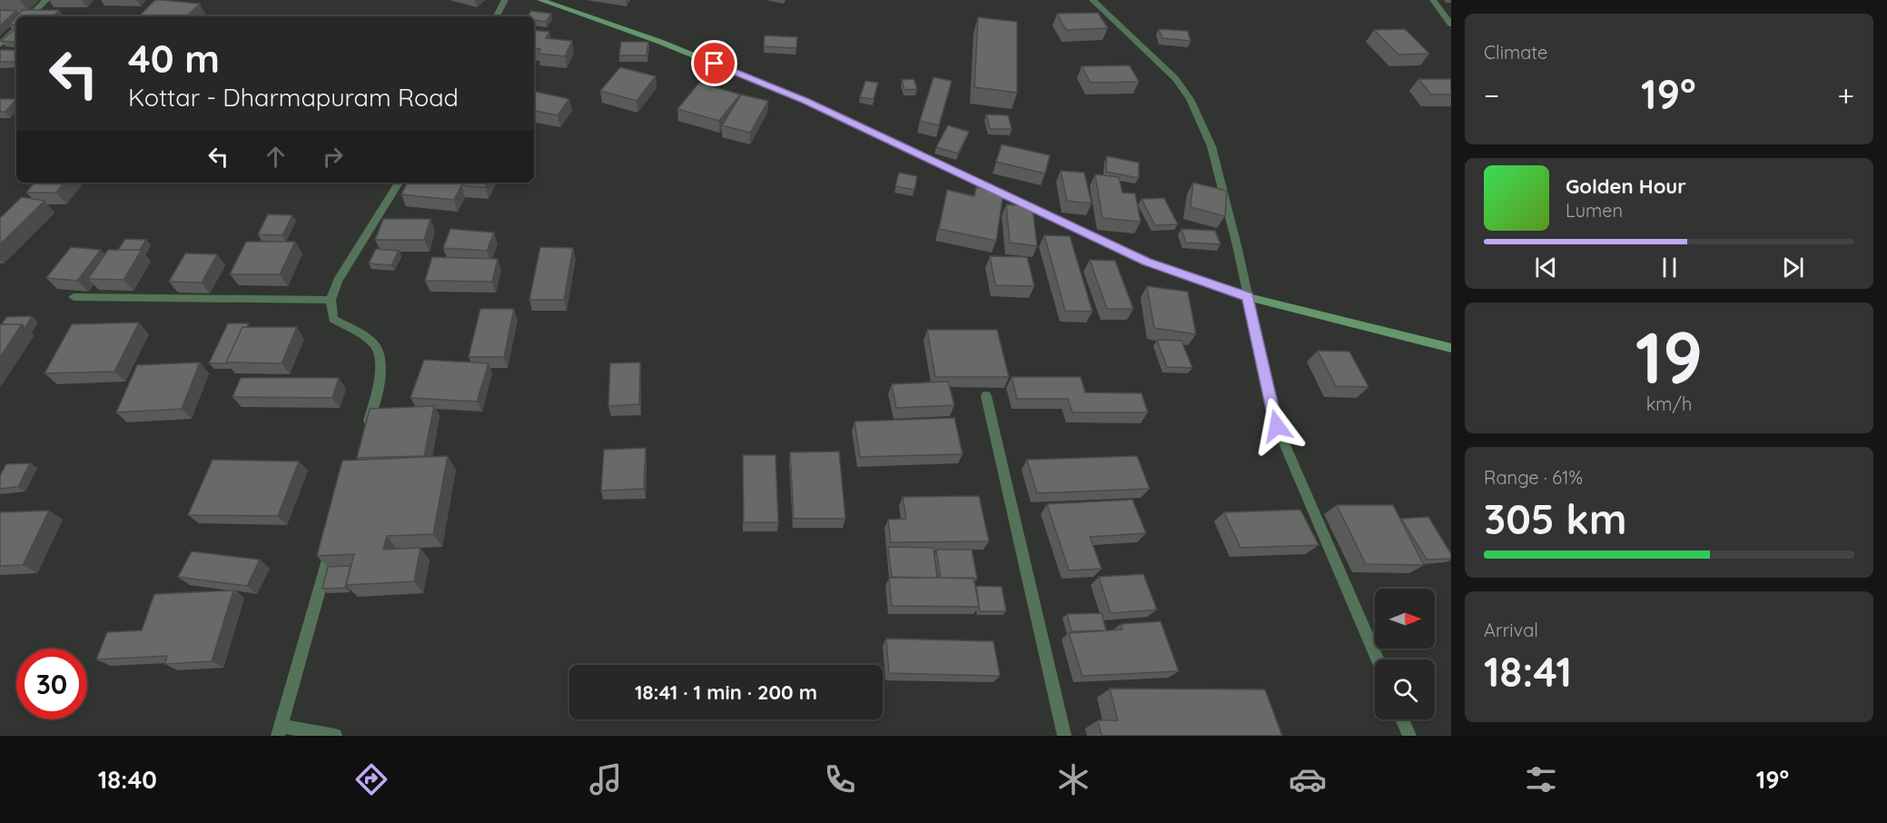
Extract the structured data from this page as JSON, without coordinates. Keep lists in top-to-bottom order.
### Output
{
  "north": "right",
  "page": {
    "tile": [
      "Climate",
      ["19", "km/h"],
      ["Range · 61%", "305 km"],
      ["Arrival", "18:41"]
    ],
    "turn": ["40 m", "Kottar - Dharmapuram Road"],
    "heat": ["−", "19°", "+"],
    "song": ["Golden Hour", "Lumen"],
    "limit": "30",
    "trip": "18:41 · 1 min · 200 m",
    "tabs": ["18:40", "19°"]
  }
}
